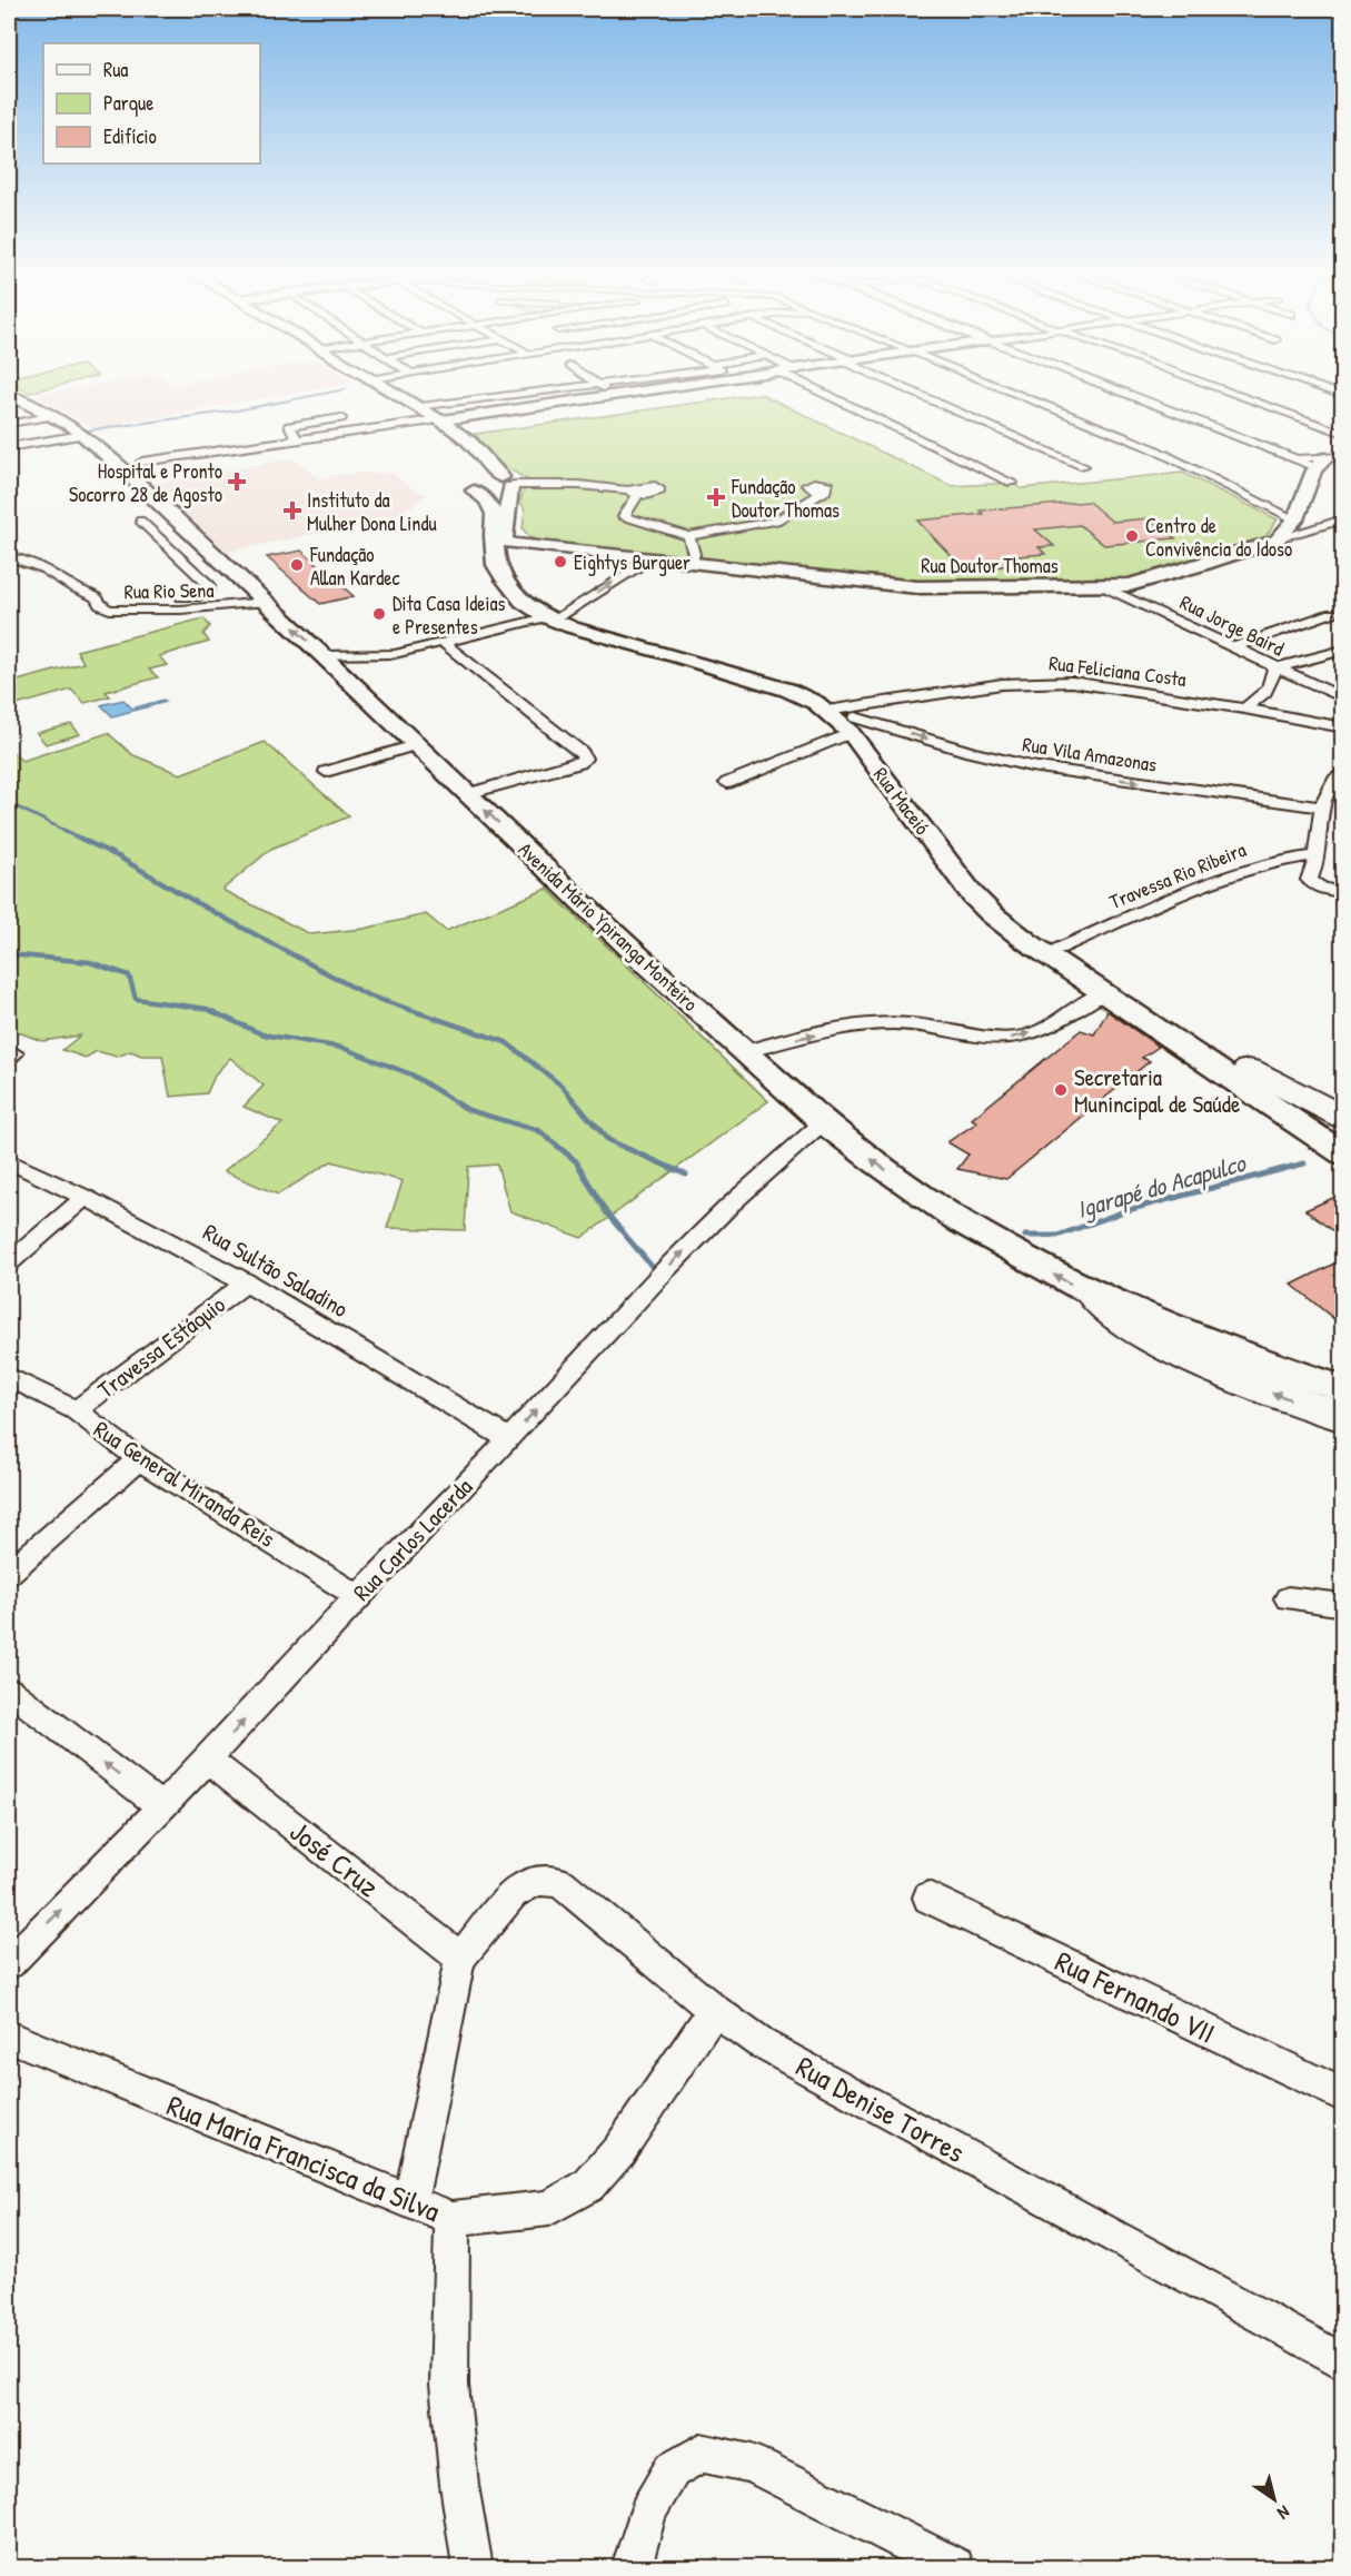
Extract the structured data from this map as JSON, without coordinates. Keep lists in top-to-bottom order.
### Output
{
  "streets": {
    "main road": ["Rua Doutor Thomas", "Rua Maceió", "Avenida Mário Ypiranga Monteiro"],
    "street": [
      "Rua Rio Sena",
      "Rua Jorge Baird",
      "Rua Feliciana Costa",
      "Rua Vila Amazonas",
      "Travessa Rio Ribeira",
      "Rua Sultão Saladino",
      "Travessa Estáquio",
      "Rua General Miranda Reis",
      "Rua Carlos Lacerda",
      "José Cruz",
      "Rua Fernando VII",
      "Rua Denise Torres",
      "Rua Maria Francisca da Silva"
    ]
  },
  "crossings": [
    ["Rua Doutor Thomas", "Rua Jorge Baird"],
    ["Rua Doutor Thomas", "Rua Maceió"],
    ["Rua Rio Sena", "Avenida Mário Ypiranga Monteiro"],
    ["Rua Feliciana Costa", "Rua Vila Amazonas"],
    ["Rua Feliciana Costa", "Rua Maceió"],
    ["Rua Vila Amazonas", "Rua Maceió"],
    ["Rua Maceió", "Travessa Rio Ribeira"],
    ["Avenida Mário Ypiranga Monteiro", "Rua Carlos Lacerda"],
    ["Rua Sultão Saladino", "Travessa Estáquio"],
    ["Rua Sultão Saladino", "Rua Carlos Lacerda"],
    ["Travessa Estáquio", "Rua General Miranda Reis"],
    ["Rua General Miranda Reis", "Rua Carlos Lacerda"],
    ["Rua Carlos Lacerda", "José Cruz"],
    ["José Cruz", "Rua Denise Torres"],
    ["Rua Denise Torres", "Rua Maria Francisca da Silva"]
  ],
  "one_way": ["Rua Vila Amazonas", "Avenida Mário Ypiranga Monteiro", "Rua Carlos Lacerda"],
  "water": ["Igarapé do Acapulco"],
  "places": {
    "health": ["Hospital e Pronto Socorro 28 de Agosto", "Fundação Doutor Thomas", "Instituto da Mulher Dona Lindu"],
    "other": [
      "Centro de Convivência do Idoso",
      "Eightys Burguer",
      "Fundação Allan Kardec",
      "Dita Casa Ideias e Presentes",
      "Secretaria Munincipal de Saúde"
    ]
  },
  "legend": ["Rua", "Parque", "Edifício"],
  "north": "bottom right"
}
